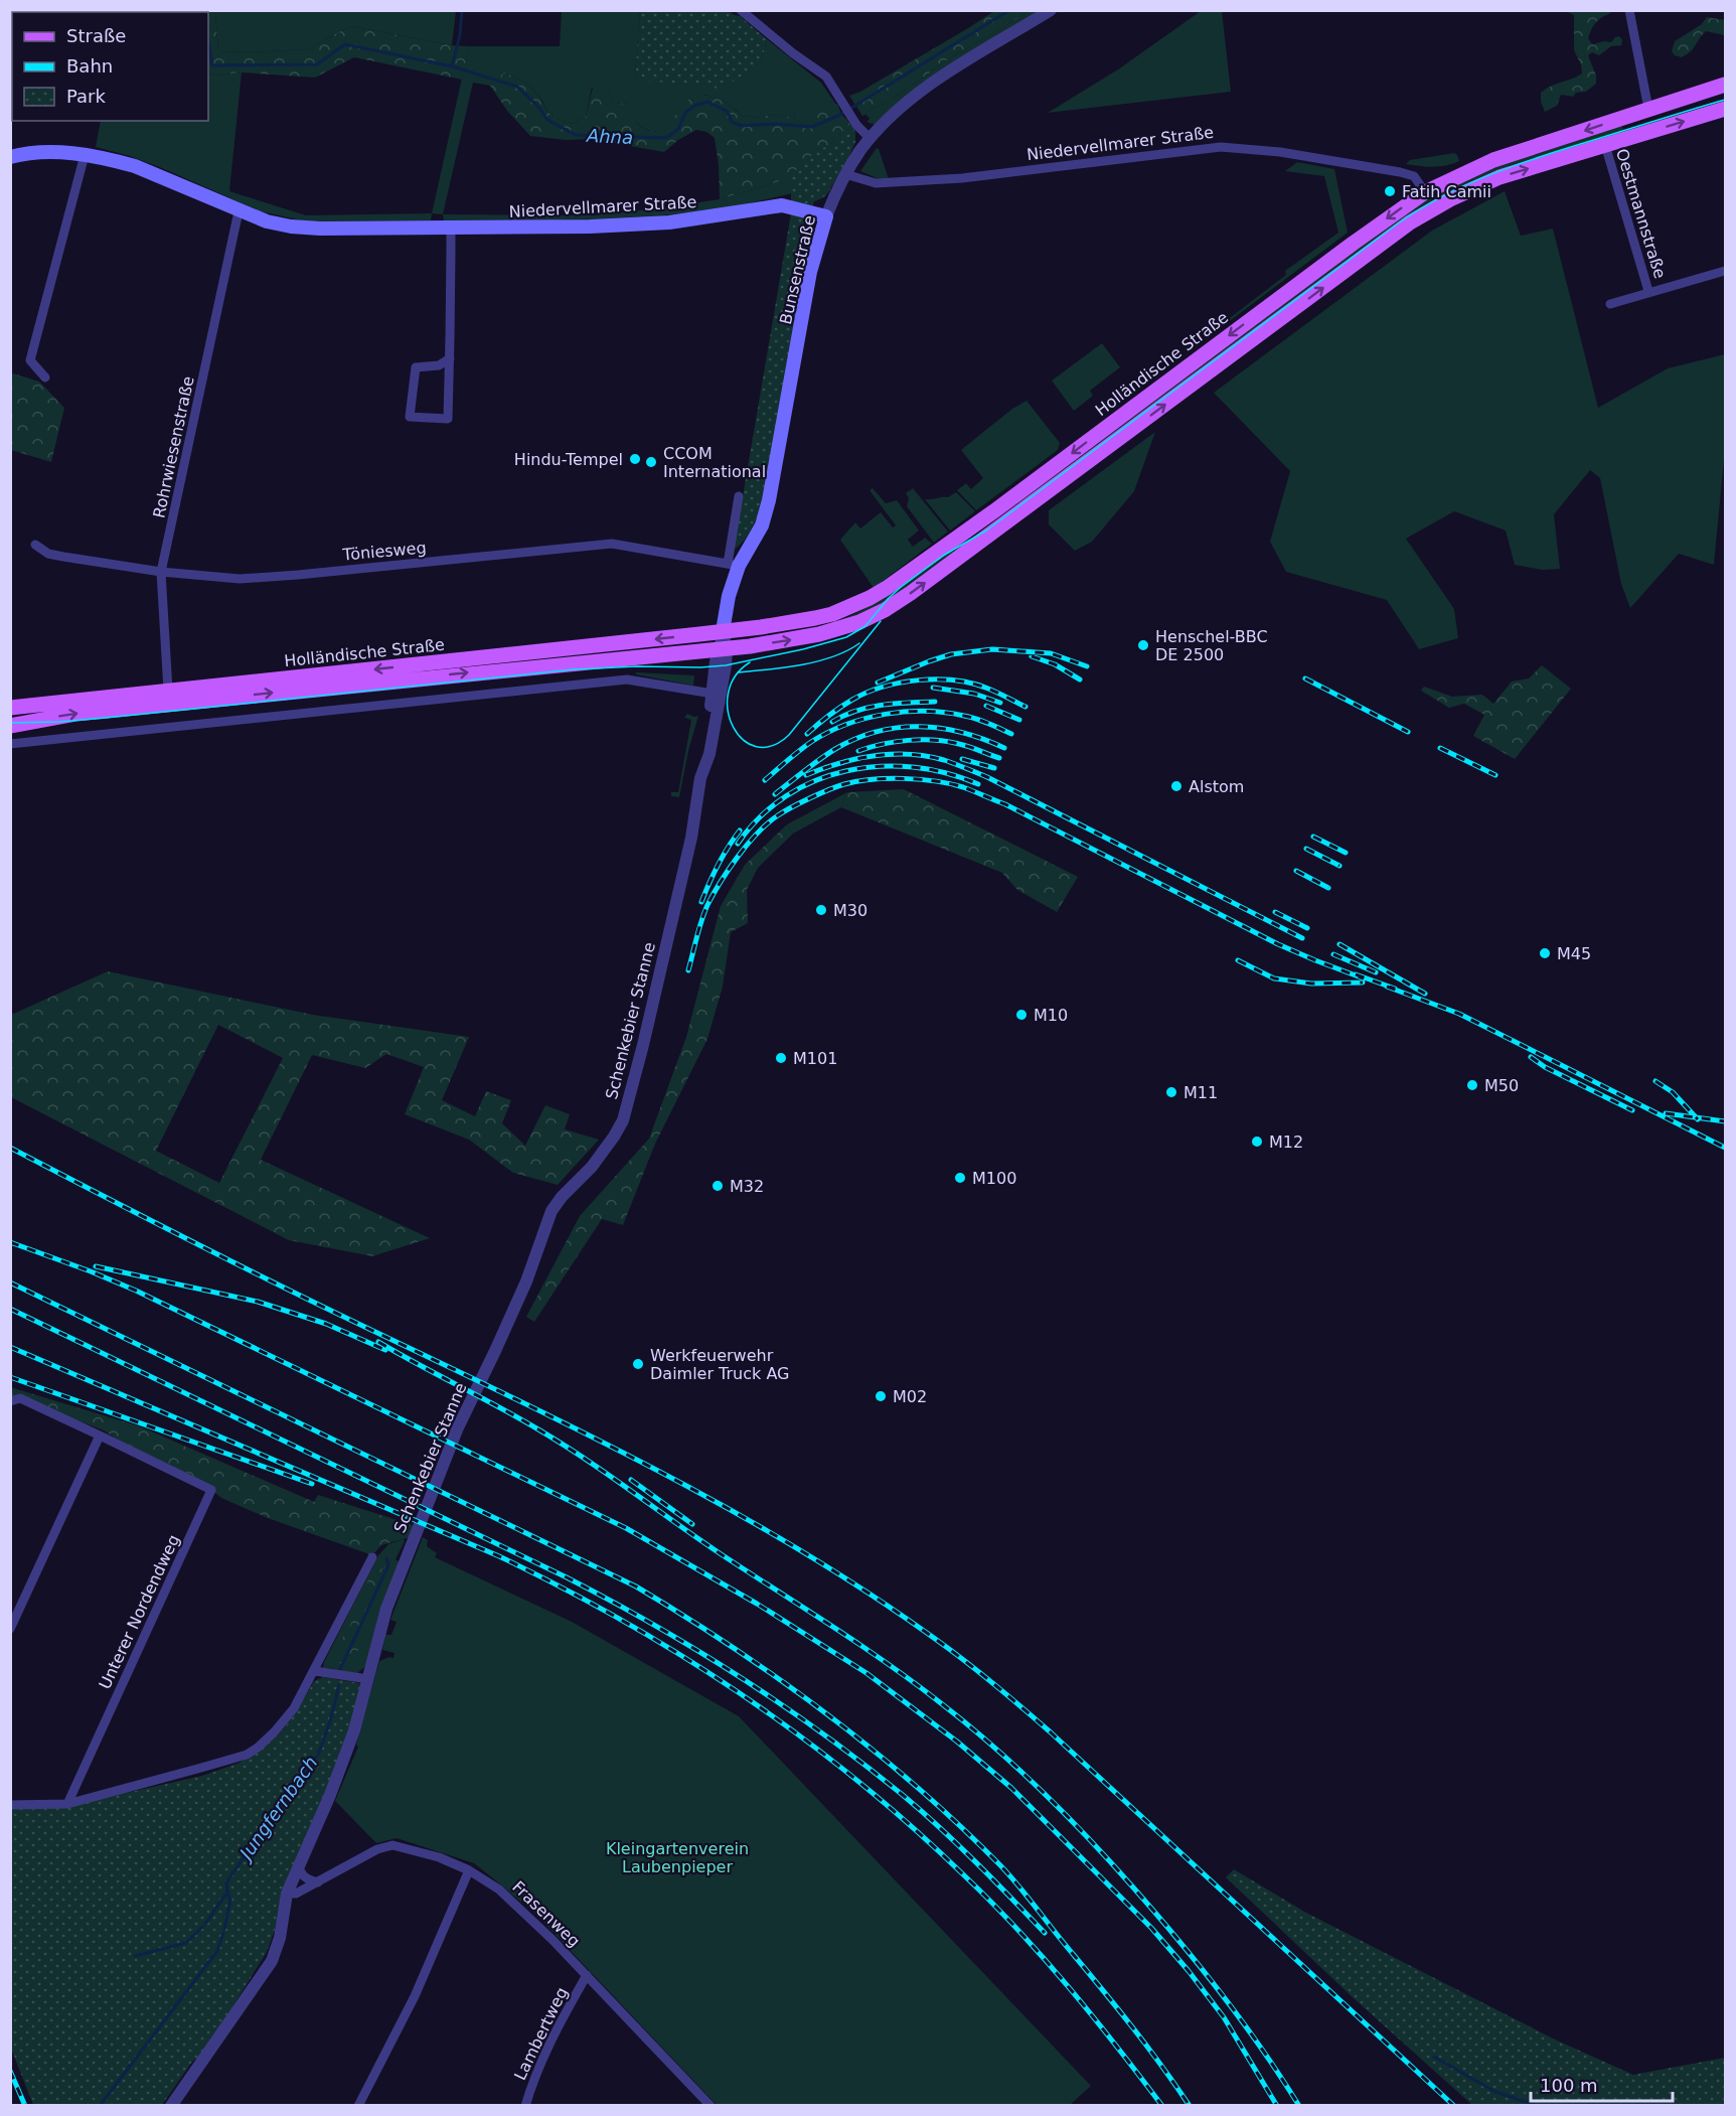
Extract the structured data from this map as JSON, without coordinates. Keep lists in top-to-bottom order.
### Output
{
  "streets": {
    "main road": ["Niedervellmarer Straße", "Bunsenstraße", "Holländische Straße"],
    "street": [
      "Oestmannstraße",
      "Rohrwiesenstraße",
      "Töniesweg",
      "Schenkebier Stanne",
      "Unterer Nordendweg",
      "Frasenweg",
      "Lambertweg"
    ]
  },
  "crossings": [
    ["Niedervellmarer Straße", "Bunsenstraße"],
    ["Niedervellmarer Straße", "Holländische Straße"],
    ["Niedervellmarer Straße", "Rohrwiesenstraße"],
    ["Bunsenstraße", "Holländische Straße"],
    ["Bunsenstraße", "Töniesweg"],
    ["Holländische Straße", "Rohrwiesenstraße"],
    ["Rohrwiesenstraße", "Töniesweg"],
    ["Schenkebier Stanne", "Frasenweg"],
    ["Frasenweg", "Lambertweg"]
  ],
  "water": ["Ahna", "Jungfernbach"],
  "parks": ["Kleingartenverein Laubenpieper"],
  "places": [
    "Fatih Camii",
    "Hindu-Tempel",
    "CCOM International",
    "Henschel-BBC DE 2500",
    "Alstom",
    "M30",
    "M45",
    "M10",
    "M101",
    "M50",
    "M11",
    "M12",
    "M100",
    "M32",
    "Werkfeuerwehr Daimler Truck AG",
    "M02"
  ],
  "legend": ["Straße", "Bahn", "Park"],
  "scale_bar": "100 m"
}
